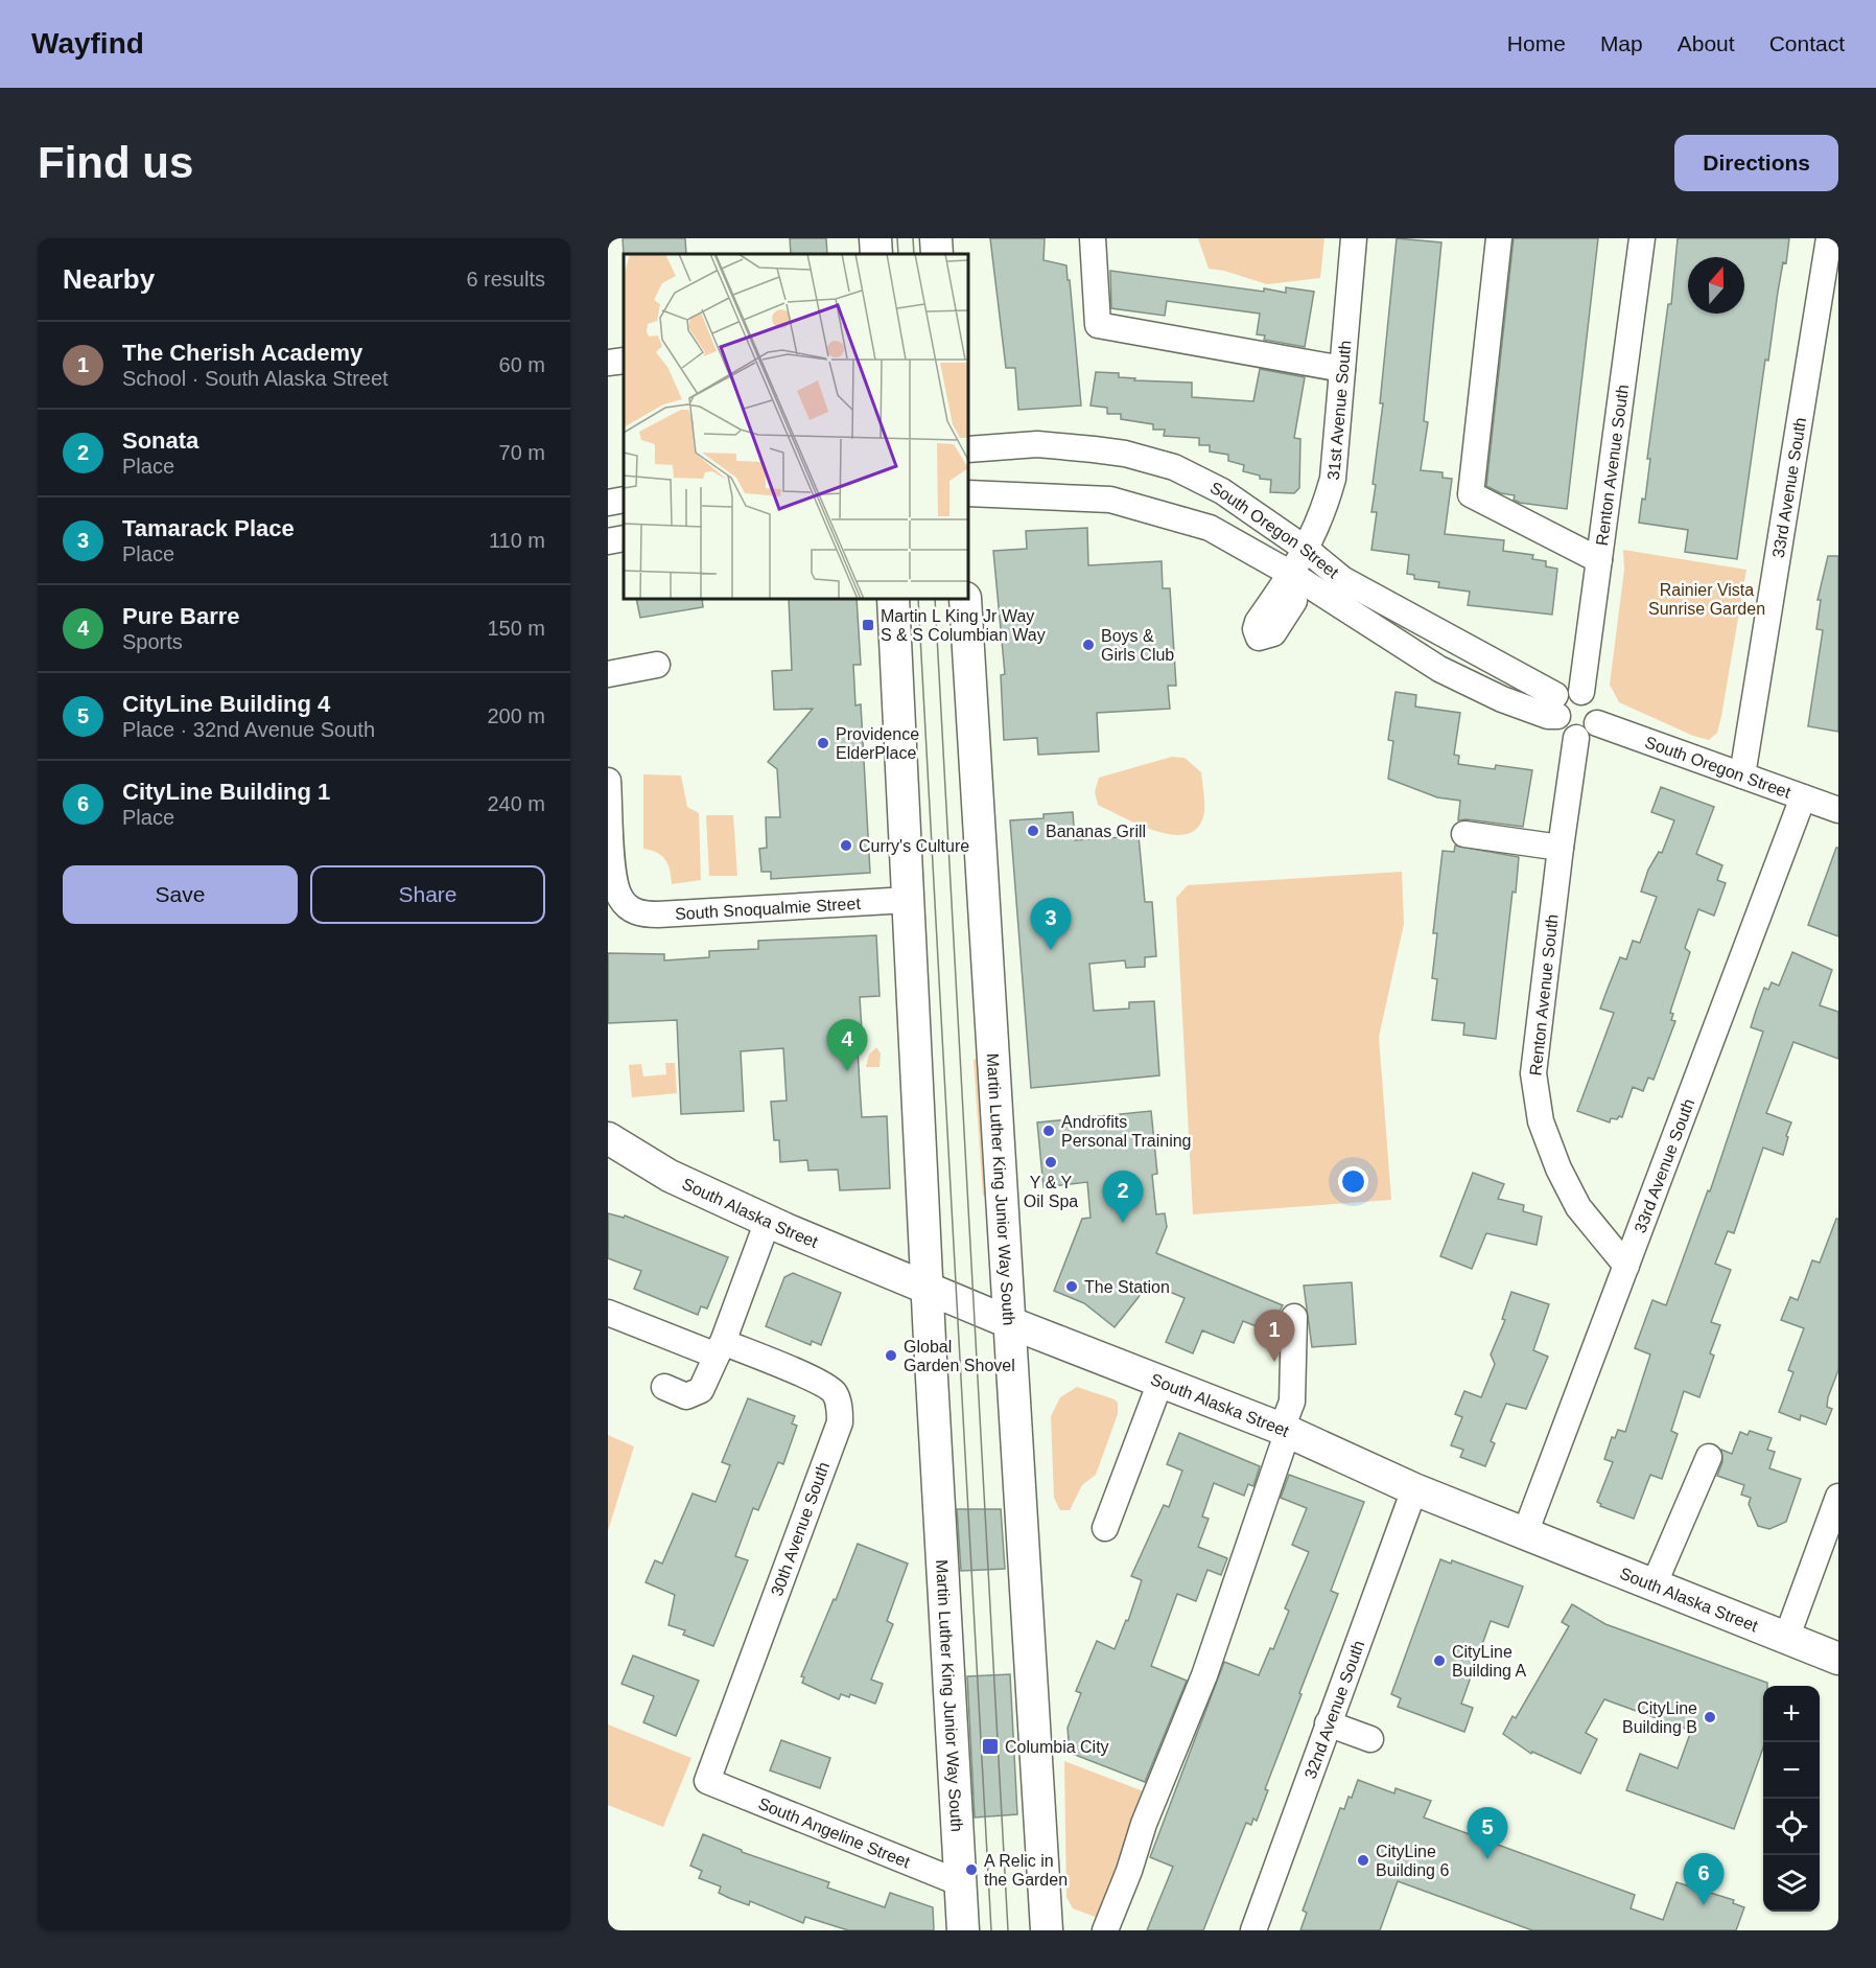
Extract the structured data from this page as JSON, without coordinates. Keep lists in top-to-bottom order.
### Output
{
  "streets": {
    "main road": ["Martin Luther King Junior Way South", "South Alaska Street"],
    "street": [
      "31st Avenue South",
      "Renton Avenue South",
      "33rd Avenue South",
      "South Oregon Street",
      "South Snoqualmie Street",
      "30th Avenue South",
      "32nd Avenue South",
      "South Angeline Street"
    ]
  },
  "crossings": [
    ["31st Avenue South", "South Oregon Street"],
    ["Renton Avenue South", "33rd Avenue South"],
    ["Renton Avenue South", "South Oregon Street"],
    ["33rd Avenue South", "South Oregon Street"],
    ["33rd Avenue South", "South Alaska Street"],
    ["South Snoqualmie Street", "Martin Luther King Junior Way South"],
    ["Martin Luther King Junior Way South", "South Alaska Street"],
    ["Martin Luther King Junior Way South", "South Angeline Street"],
    ["South Alaska Street", "32nd Avenue South"],
    ["30th Avenue South", "South Angeline Street"]
  ],
  "parks": ["Rainier Vista Sunrise Garden"],
  "places": {
    "transit": ["Martin L King Jr Way S & S Columbian Way", "Columbia City"],
    "other": [
      "Boys & Girls Club",
      "Providence ElderPlace",
      "Bananas Grill",
      "Curry's Culture",
      "Androfits Personal Training",
      "Y & Y Oil Spa",
      "The Station",
      "Global Garden Shovel",
      "CityLine Building A",
      "CityLine Building B",
      "CityLine Building 6",
      "A Relic in the Garden"
    ]
  },
  "north": "top",
  "page": {
    "header": "Wayfind",
    "nav": [
      "Home",
      "Map",
      "About",
      "Contact"
    ],
    "buttons": [
      "Directions",
      ["Save", "Share"]
    ],
    "title": "Find us",
    "heading": ["Nearby", "6 results"],
    "list": [
      {
        "mark": "1",
        "name": "The Cherish Academy",
        "note": "School · South Alaska Street",
        "value": "60 m"
      },
      {
        "mark": "2",
        "name": "Sonata",
        "note": "Place",
        "value": "70 m"
      },
      {
        "mark": "3",
        "name": "Tamarack Place",
        "note": "Place",
        "value": "110 m"
      },
      {
        "mark": "4",
        "name": "Pure Barre",
        "note": "Sports",
        "value": "150 m"
      },
      {
        "mark": "5",
        "name": "CityLine Building 4",
        "note": "Place · 32nd Avenue South",
        "value": "200 m"
      },
      {
        "mark": "6",
        "name": "CityLine Building 1",
        "note": "Place",
        "value": "240 m"
      }
    ],
    "pins": [
      "3",
      "4",
      "2",
      "1",
      "5",
      "6"
    ],
    "map_buttons": ["+", "−"]
  }
}
